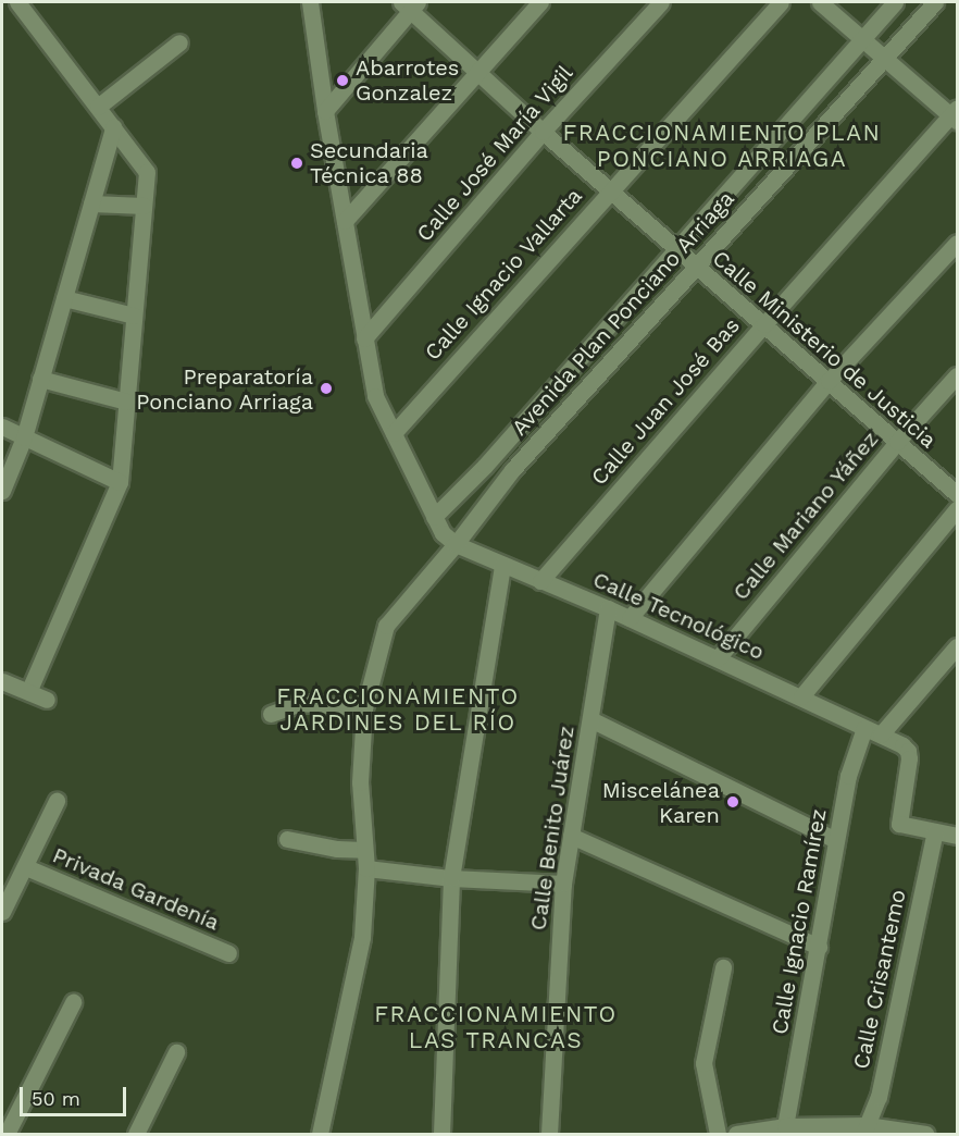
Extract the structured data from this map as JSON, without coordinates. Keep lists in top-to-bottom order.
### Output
{
  "streets": {
    "street": [
      "Calle José María Vigil",
      "Calle Ignacio Vallarta",
      "Avenida Plan Ponciano Arriaga",
      "Calle Ministerio de Justicia",
      "Calle Juan José Bas",
      "Calle Mariano Yáñez",
      "Calle Tecnológico",
      "Calle Benito Juárez",
      "Privada Gardenía",
      "Calle Ignacio Ramírez",
      "Calle Crisantemo"
    ]
  },
  "crossings": [
    ["Calle José María Vigil", "Calle Ministerio de Justicia"],
    ["Calle Ignacio Vallarta", "Calle Ministerio de Justicia"],
    ["Avenida Plan Ponciano Arriaga", "Calle Ministerio de Justicia"],
    ["Avenida Plan Ponciano Arriaga", "Calle Tecnológico"],
    ["Calle Ministerio de Justicia", "Calle Juan José Bas"],
    ["Calle Ministerio de Justicia", "Calle Mariano Yáñez"],
    ["Calle Juan José Bas", "Calle Tecnológico"],
    ["Calle Mariano Yáñez", "Calle Tecnológico"],
    ["Calle Tecnológico", "Calle Benito Juárez"],
    ["Calle Tecnológico", "Calle Ignacio Ramírez"],
    ["Calle Tecnológico", "Calle Crisantemo"]
  ],
  "districts": ["FRACCIONAMIENTO PLAN PONCIANO ARRIAGA", "FRACCIONAMIENTO JARDINES DEL RÍO", "FRACCIONAMIENTO LAS TRANCAS"],
  "places": [
    "Abarrotes Gonzalez",
    "Secundaria Técnica 88",
    "Preparatoría Ponciano Arriaga",
    "Miscelánea Karen"
  ],
  "scale_bar": "50 m"
}
